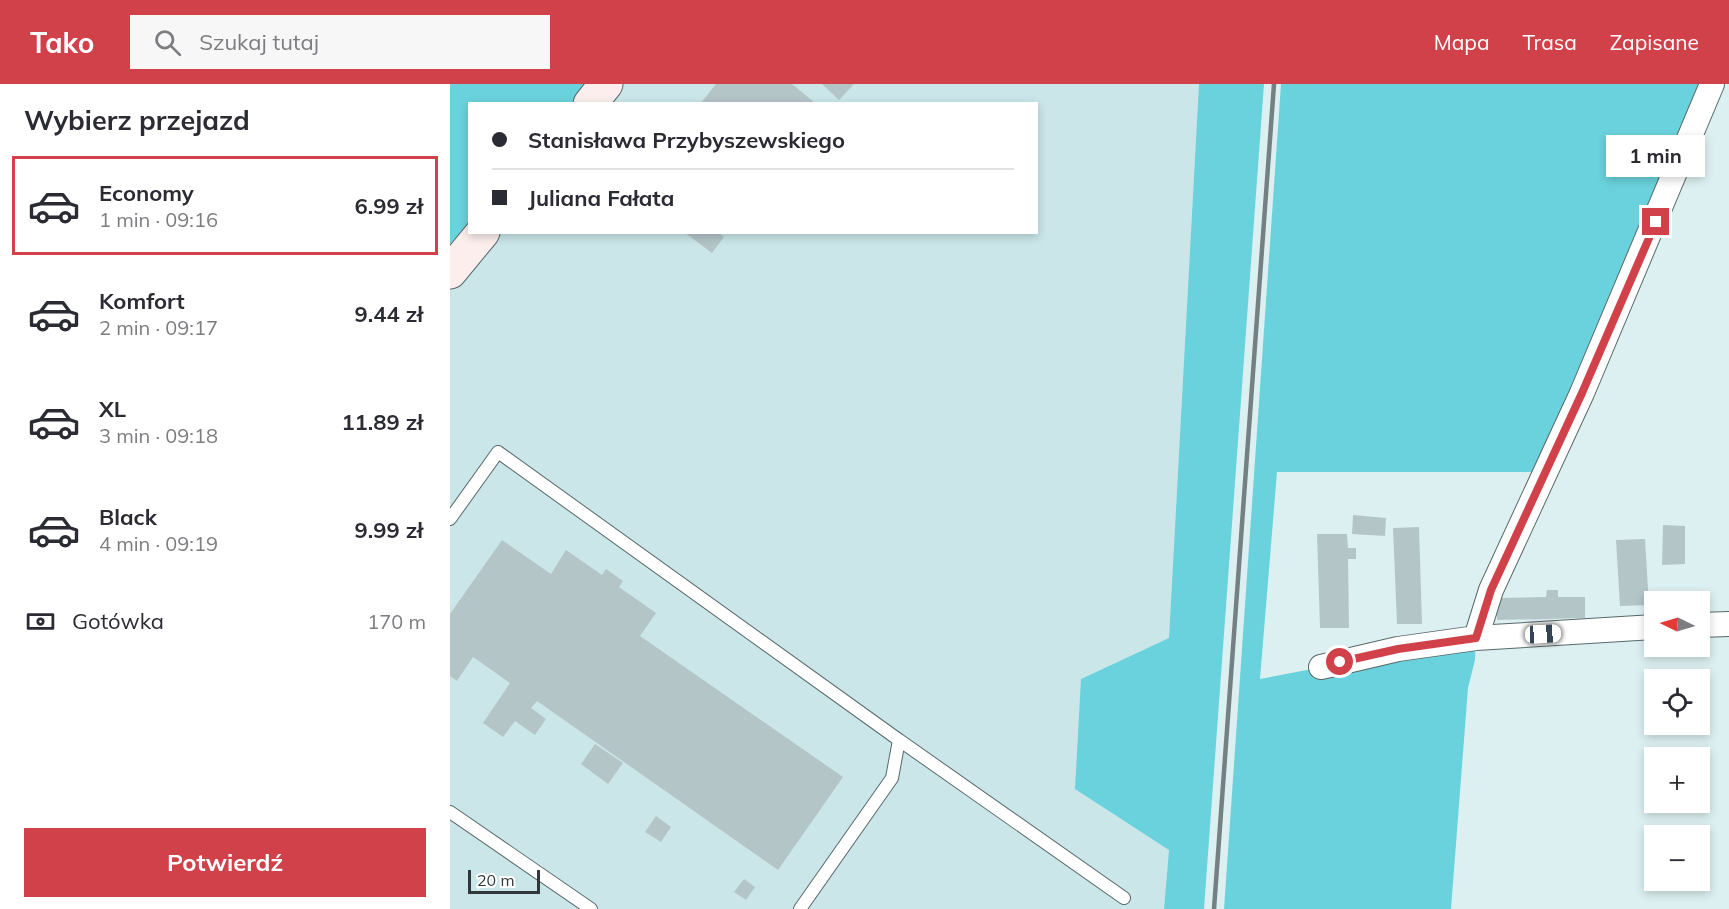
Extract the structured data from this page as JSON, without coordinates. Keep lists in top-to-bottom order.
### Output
{
  "scale_bar": "20 m",
  "north": "left",
  "page": {
    "header": "Tako",
    "search": "Szukaj tutaj",
    "nav": ["Mapa", "Trasa", "Zapisane"],
    "heading": "Wybierz przejazd",
    "banner": ["Stanisława Przybyszewskiego", "Juliana Fałata"],
    "bubble": "1 min",
    "list": [
      {
        "name": "Economy",
        "note": "1 min · 09:16",
        "value": "6.99 zł"
      },
      {
        "name": "Komfort",
        "note": "2 min · 09:17",
        "value": "9.44 zł"
      },
      {
        "name": "XL",
        "note": "3 min · 09:18",
        "value": "11.89 zł"
      },
      {
        "name": "Black",
        "note": "4 min · 09:19",
        "value": "9.99 zł"
      }
    ],
    "pay": ["Gotówka", "170 m"],
    "map_buttons": ["+", "−"],
    "buttons": "Potwierdź",
    "scale": "20 m"
  }
}
